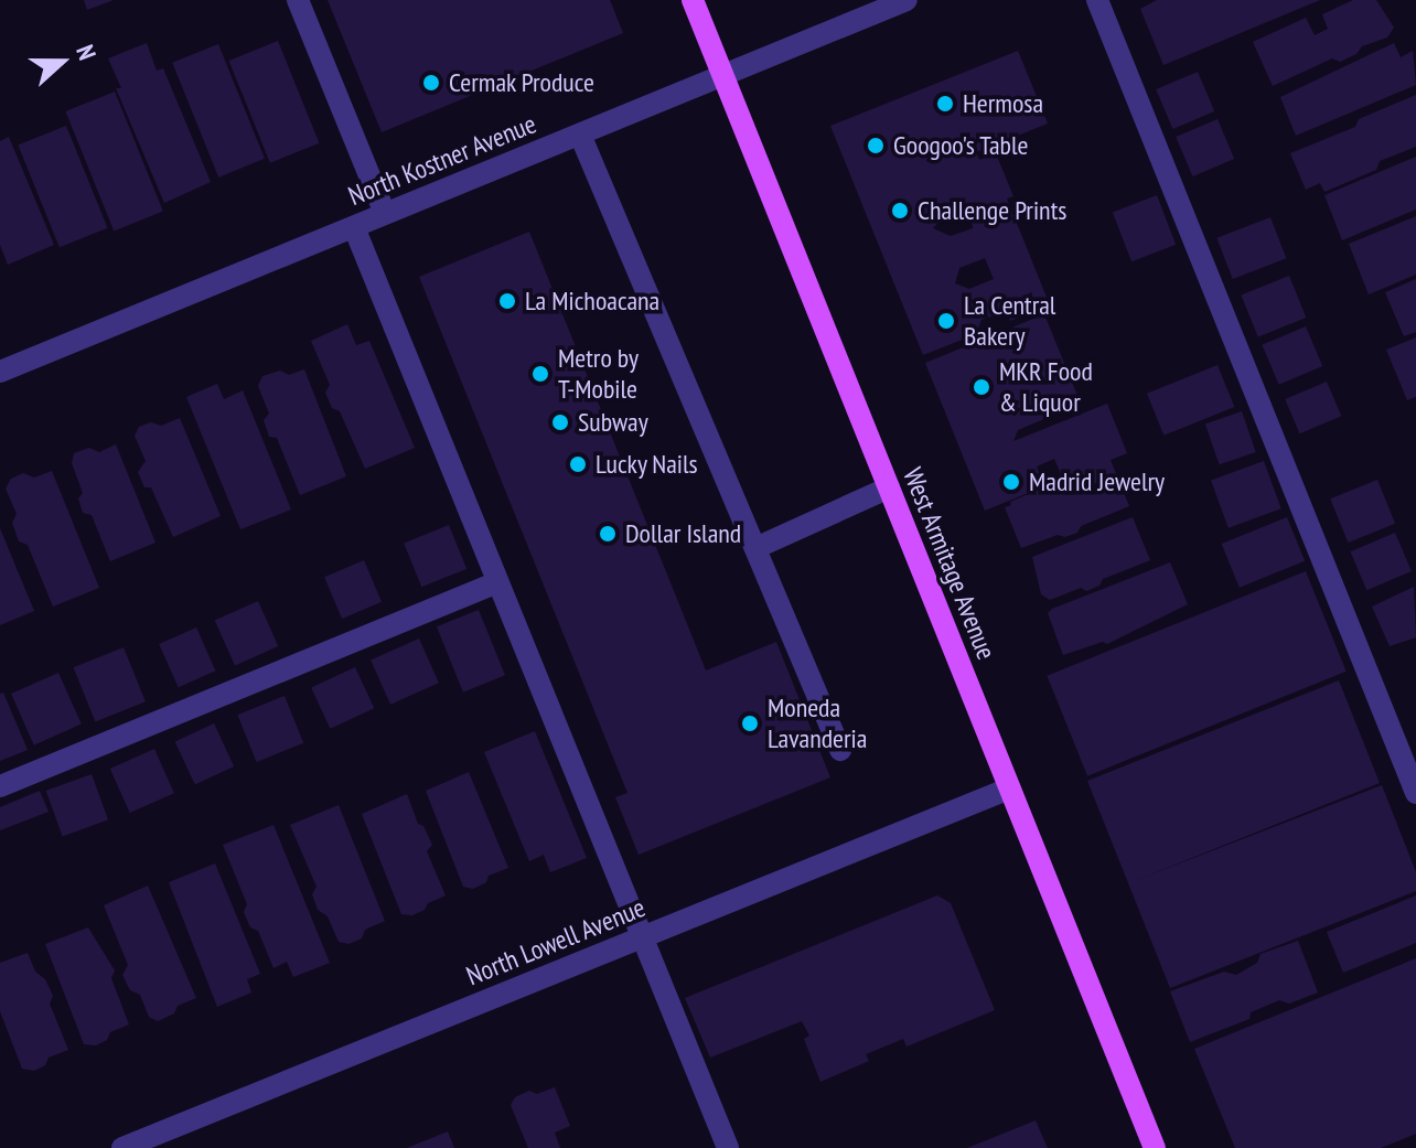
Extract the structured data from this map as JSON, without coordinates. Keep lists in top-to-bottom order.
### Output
{
  "streets": {
    "main road": ["West Armitage Avenue"],
    "street": ["North Kostner Avenue", "North Lowell Avenue"]
  },
  "crossings": [
    ["North Kostner Avenue", "West Armitage Avenue"],
    ["West Armitage Avenue", "North Lowell Avenue"]
  ],
  "places": [
    "Cermak Produce",
    "Hermosa",
    "Googoo's Table",
    "Challenge Prints",
    "La Michoacana",
    "La Central Bakery",
    "Metro by T-Mobile",
    "MKR Food & Liquor",
    "Subway",
    "Lucky Nails",
    "Madrid Jewelry",
    "Dollar Island",
    "Moneda Lavanderia"
  ],
  "north": "right"
}
